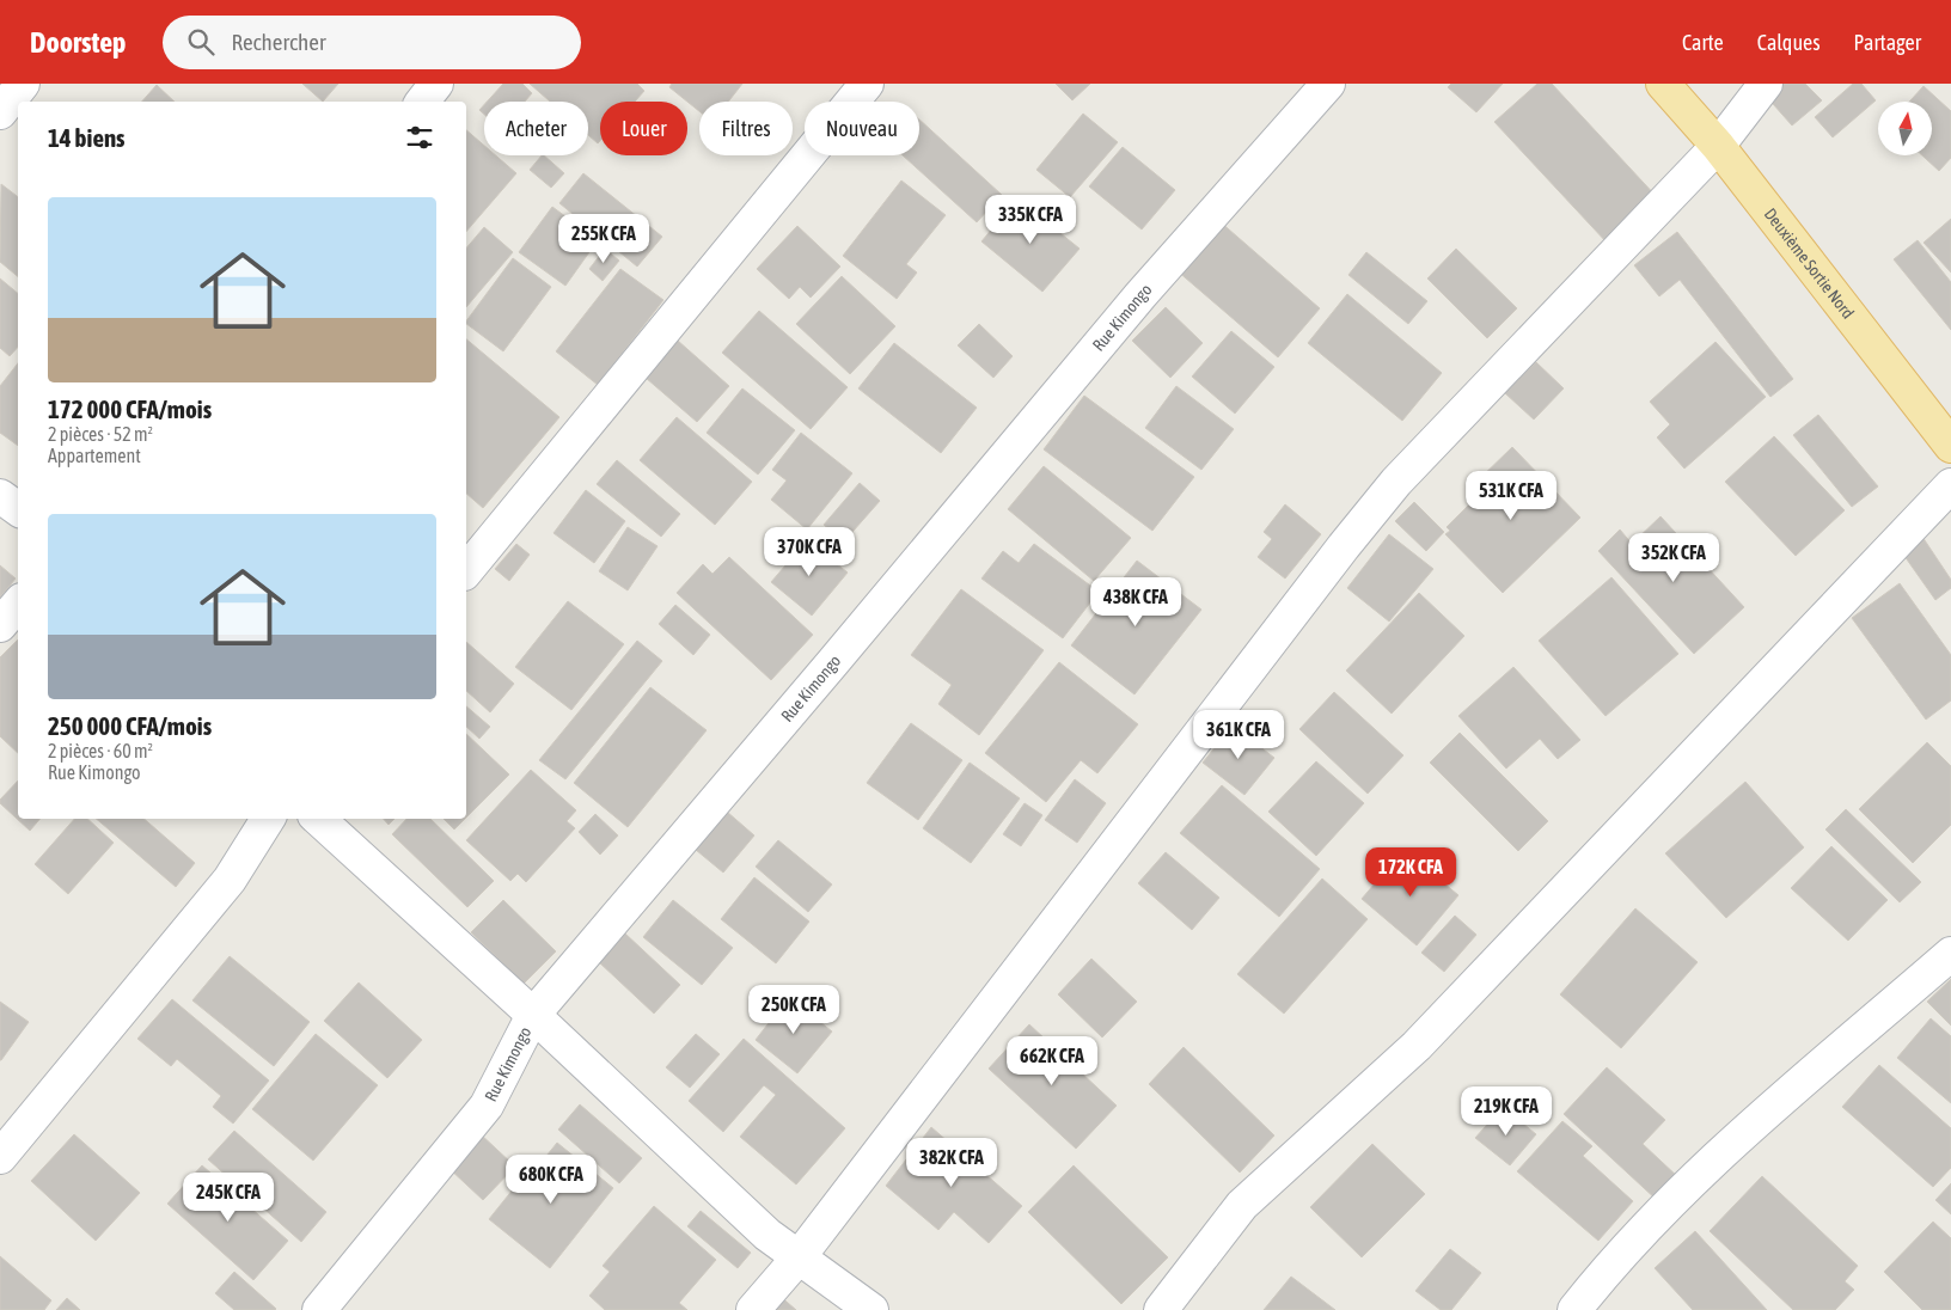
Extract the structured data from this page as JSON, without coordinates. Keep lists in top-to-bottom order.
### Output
{
  "streets": {
    "main road": ["Deuxième Sortie Nord"],
    "street": ["Rue Kimongo"]
  },
  "north": "top",
  "page": {
    "header": "Doorstep",
    "search": "Rechercher",
    "nav": ["Carte", "Calques", "Partager"],
    "chip": [
      "Acheter",
      "Louer",
      "Filtres",
      "Nouveau"
    ],
    "heading": "14 biens",
    "list": [
      {
        "name": "172 000 CFA/mois",
        "note": "2 pièces · 52 m² · Appartement"
      },
      {
        "name": "250 000 CFA/mois",
        "note": "2 pièces · 60 m² · Rue Kimongo"
      }
    ],
    "price": [
      "335K CFA",
      "255K CFA",
      "531K CFA",
      "370K CFA",
      "352K CFA",
      "438K CFA",
      "361K CFA",
      "172K CFA",
      "250K CFA",
      "662K CFA",
      "219K CFA",
      "382K CFA",
      "680K CFA",
      "245K CFA"
    ]
  }
}
